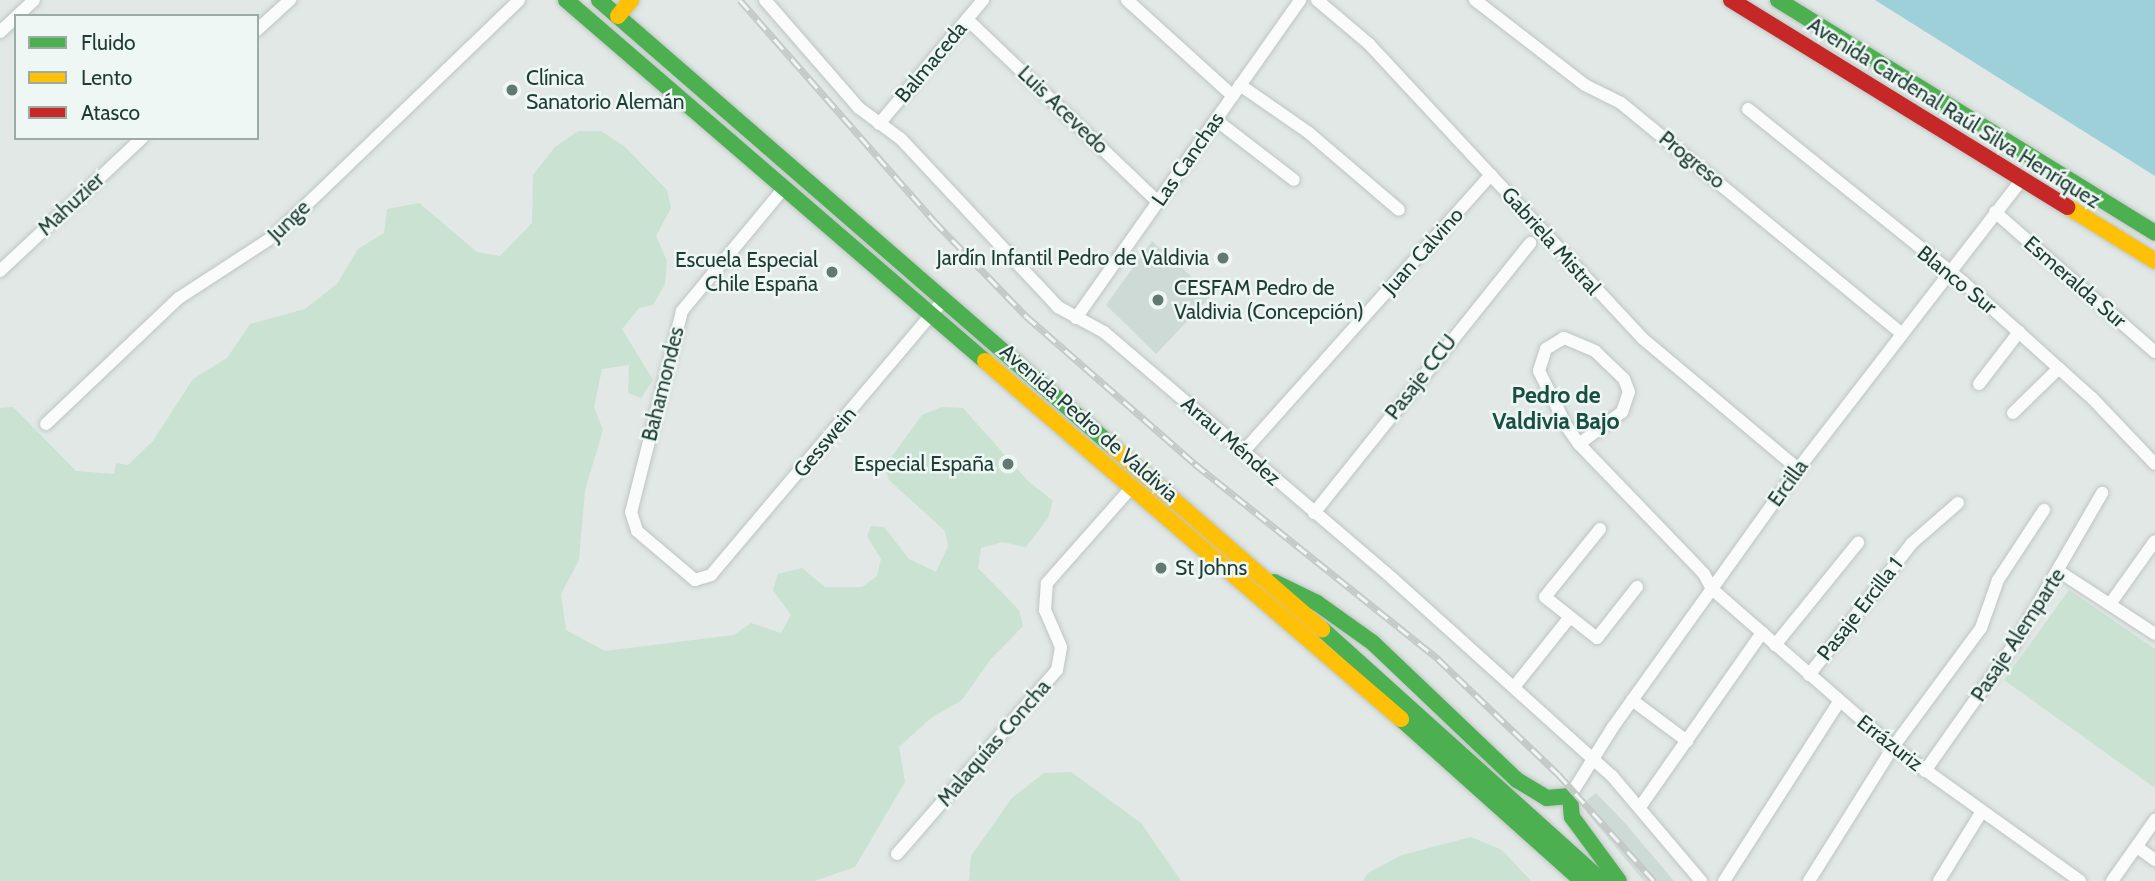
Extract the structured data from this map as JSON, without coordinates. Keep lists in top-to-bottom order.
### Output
{
  "streets": {
    "main road": ["Avenida Cardenal Raúl Silva Henríquez", "Avenida Pedro de Valdivia"],
    "street": [
      "Balmaceda",
      "Luis Acevedo",
      "Las Canchas",
      "Progreso",
      "Mahuzier",
      "Junge",
      "Gabriela Mistral",
      "Juan Calvino",
      "Blanco Sur",
      "Esmeralda Sur",
      "Pasaje CCU",
      "Bahamondes",
      "Arrau Méndez",
      "Gesswein",
      "Ercilla",
      "Pasaje Ercilla 1",
      "Pasaje Alemparte",
      "Malaquías Concha",
      "Errázuriz"
    ]
  },
  "crossings": [
    ["Balmaceda", "Luis Acevedo"],
    ["Balmaceda", "Arrau Méndez"],
    ["Luis Acevedo", "Las Canchas"],
    ["Avenida Cardenal Raúl Silva Henríquez", "Ercilla"],
    ["Las Canchas", "Arrau Méndez"],
    ["Progreso", "Ercilla"],
    ["Gabriela Mistral", "Juan Calvino"],
    ["Gabriela Mistral", "Ercilla"],
    ["Juan Calvino", "Arrau Méndez"],
    ["Blanco Sur", "Ercilla"],
    ["Esmeralda Sur", "Ercilla"],
    ["Pasaje CCU", "Arrau Méndez"],
    ["Bahamondes", "Avenida Pedro de Valdivia"],
    ["Bahamondes", "Gesswein"],
    ["Avenida Pedro de Valdivia", "Gesswein"],
    ["Avenida Pedro de Valdivia", "Malaquías Concha"],
    ["Arrau Méndez", "Ercilla"],
    ["Ercilla", "Errázuriz"],
    ["Pasaje Ercilla 1", "Errázuriz"],
    ["Pasaje Alemparte", "Errázuriz"]
  ],
  "districts": ["Pedro de Valdivia Bajo"],
  "places": [
    "Clínica Sanatorio Alemán",
    "Jardín Infantil Pedro de Valdivia",
    "Escuela Especial Chile España",
    "CESFAM Pedro de Valdivia (Concepción)",
    "Especial España",
    "St Johns"
  ],
  "legend": ["Fluido", "Lento", "Atasco"]
}
